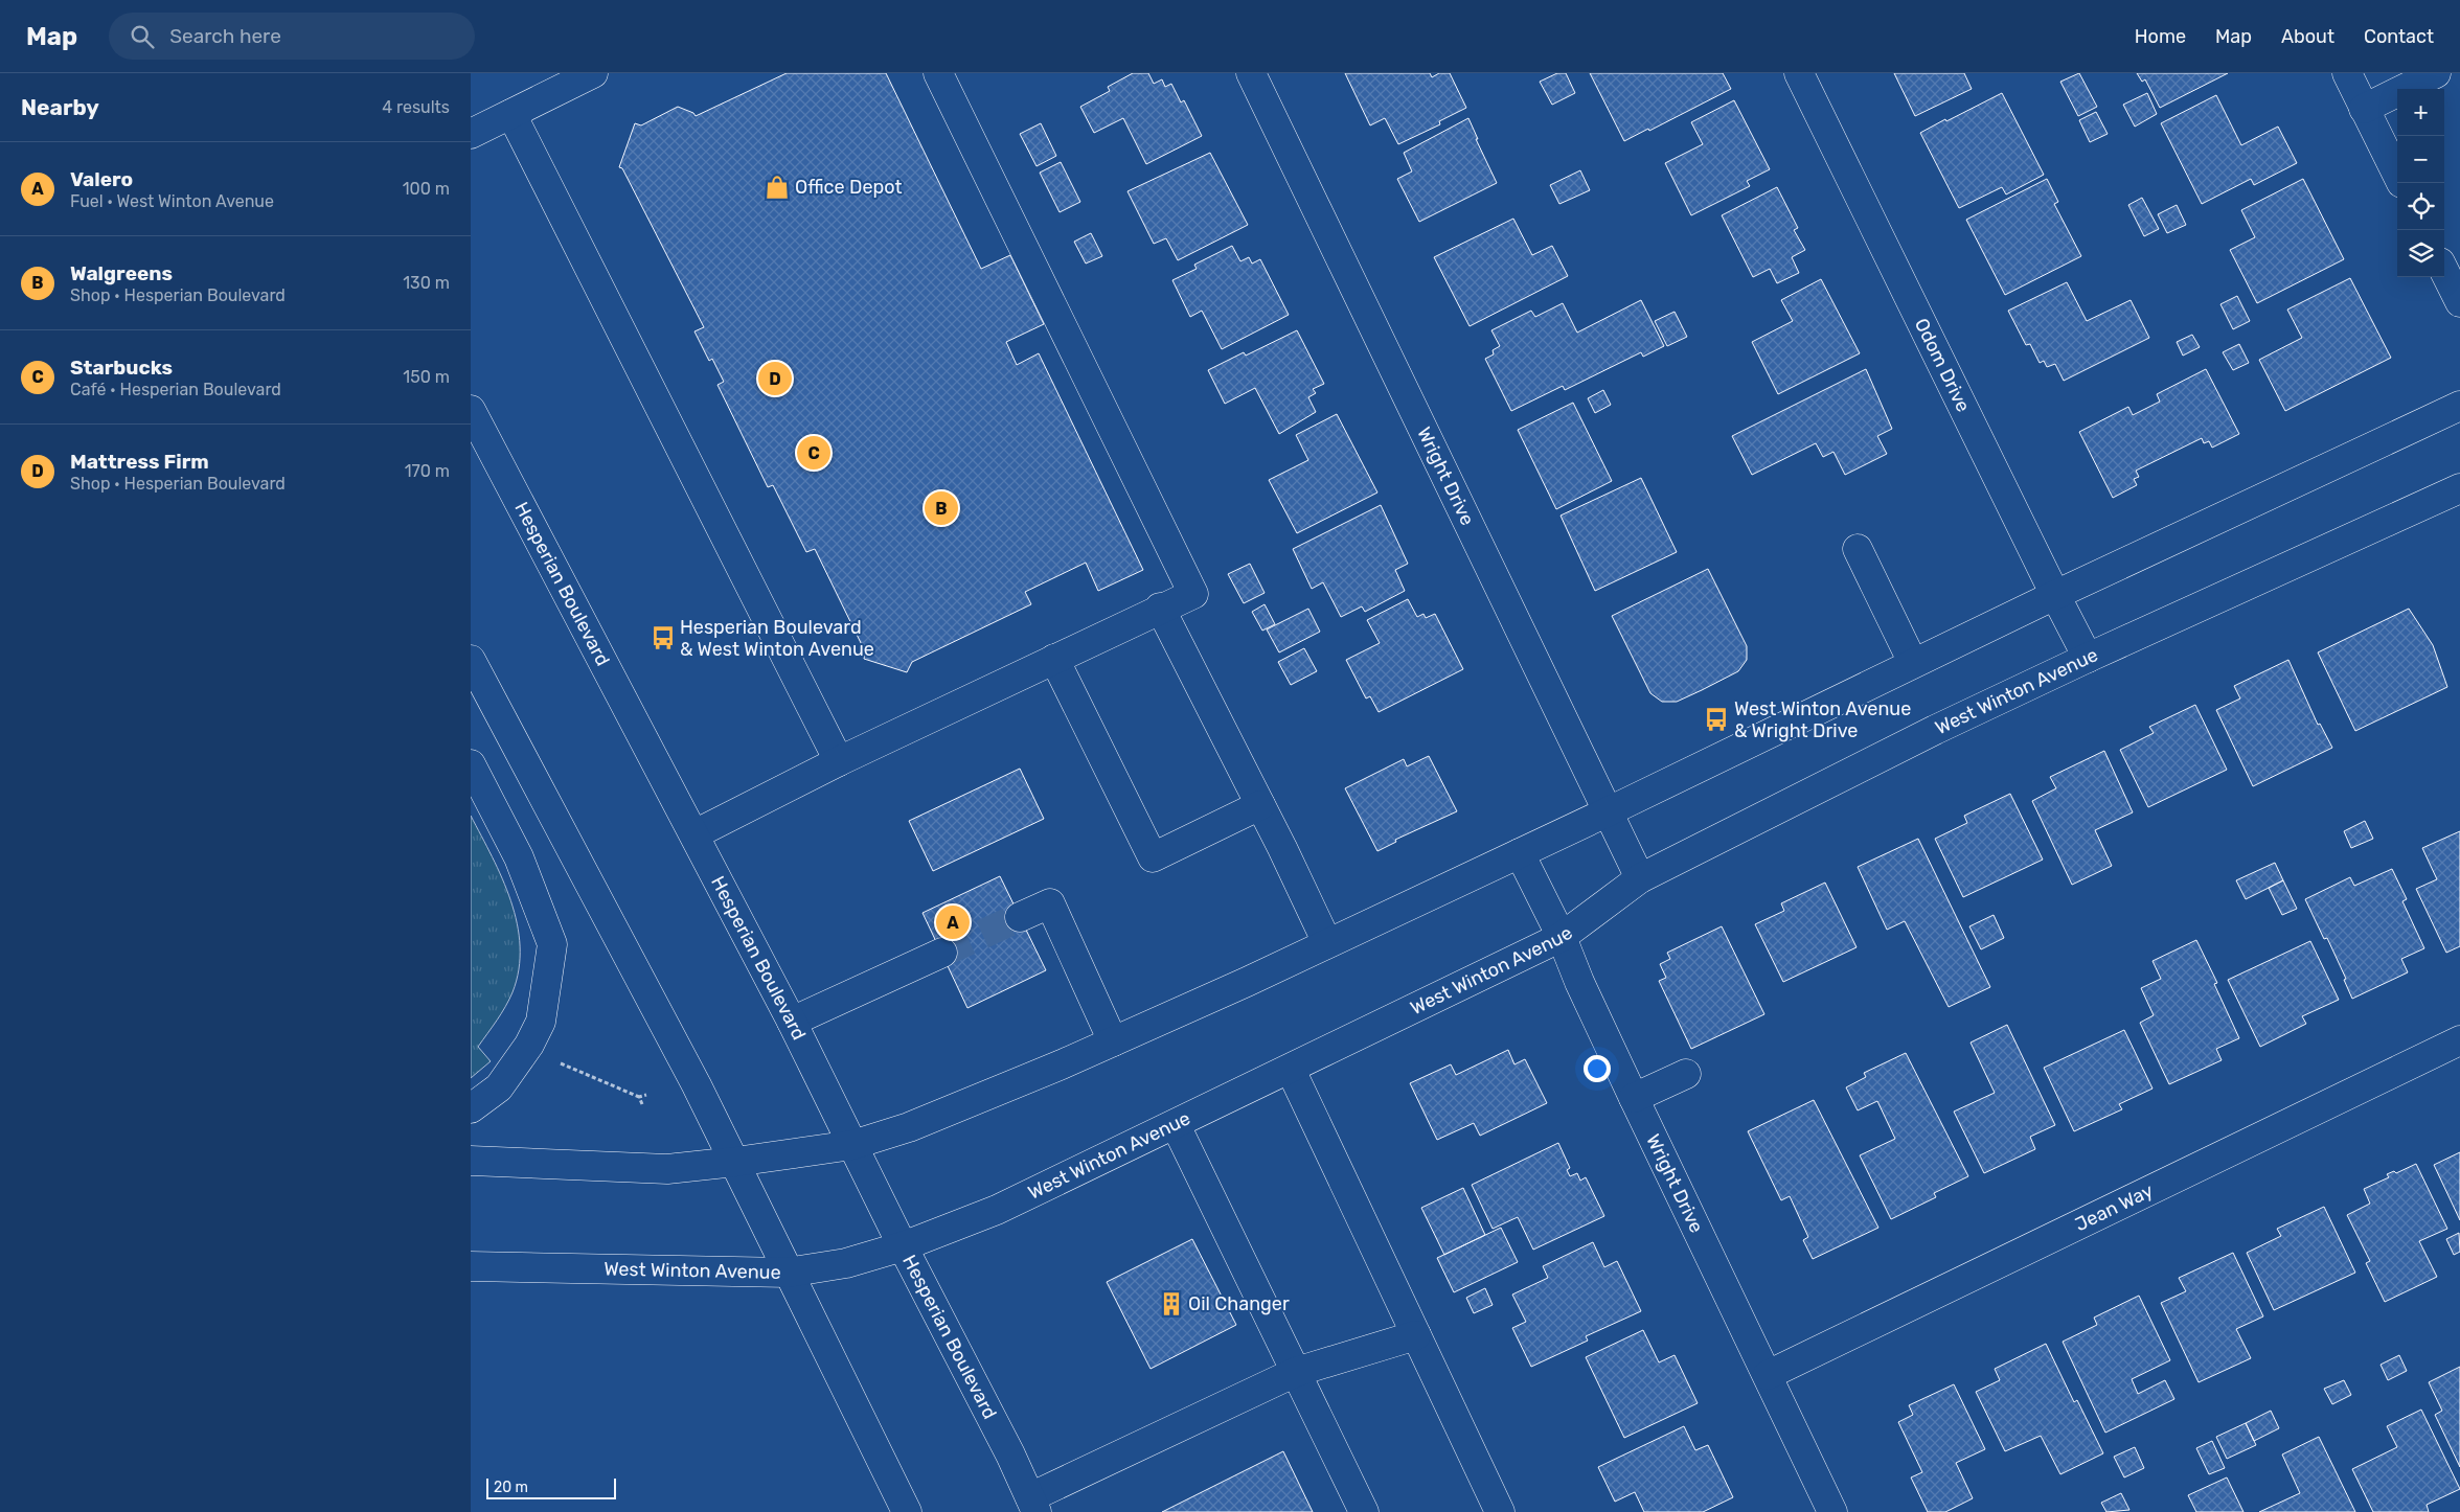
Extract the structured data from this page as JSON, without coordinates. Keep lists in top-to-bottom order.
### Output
{
  "streets": {
    "main road": [
      "Odom Drive",
      "Wright Drive",
      "Hesperian Boulevard",
      "West Winton Avenue",
      "Jean Way"
    ]
  },
  "crossings": [
    ["Odom Drive", "West Winton Avenue"],
    ["Wright Drive", "West Winton Avenue"],
    ["Wright Drive", "Jean Way"],
    ["Hesperian Boulevard", "West Winton Avenue"]
  ],
  "places": {
    "shop": ["Office Depot"],
    "bus stop": ["Hesperian Boulevard & West Winton Avenue", "West Winton Avenue & Wright Drive"],
    "building": ["Oil Changer"]
  },
  "scale_bar": "20 m",
  "page": {
    "header": "Map",
    "search": "Search here",
    "nav": [
      "Home",
      "Map",
      "About",
      "Contact"
    ],
    "heading": ["Nearby", "4 results"],
    "map_buttons": ["+", "−"],
    "list": [
      {
        "mark": "A",
        "name": "Valero",
        "note": "Fuel · West Winton Avenue",
        "value": "100 m"
      },
      {
        "mark": "B",
        "name": "Walgreens",
        "note": "Shop · Hesperian Boulevard",
        "value": "130 m"
      },
      {
        "mark": "C",
        "name": "Starbucks",
        "note": "Café · Hesperian Boulevard",
        "value": "150 m"
      },
      {
        "mark": "D",
        "name": "Mattress Firm",
        "note": "Shop · Hesperian Boulevard",
        "value": "170 m"
      }
    ],
    "pins": [
      "D",
      "C",
      "B",
      "A"
    ],
    "scale": "20 m"
  }
}
